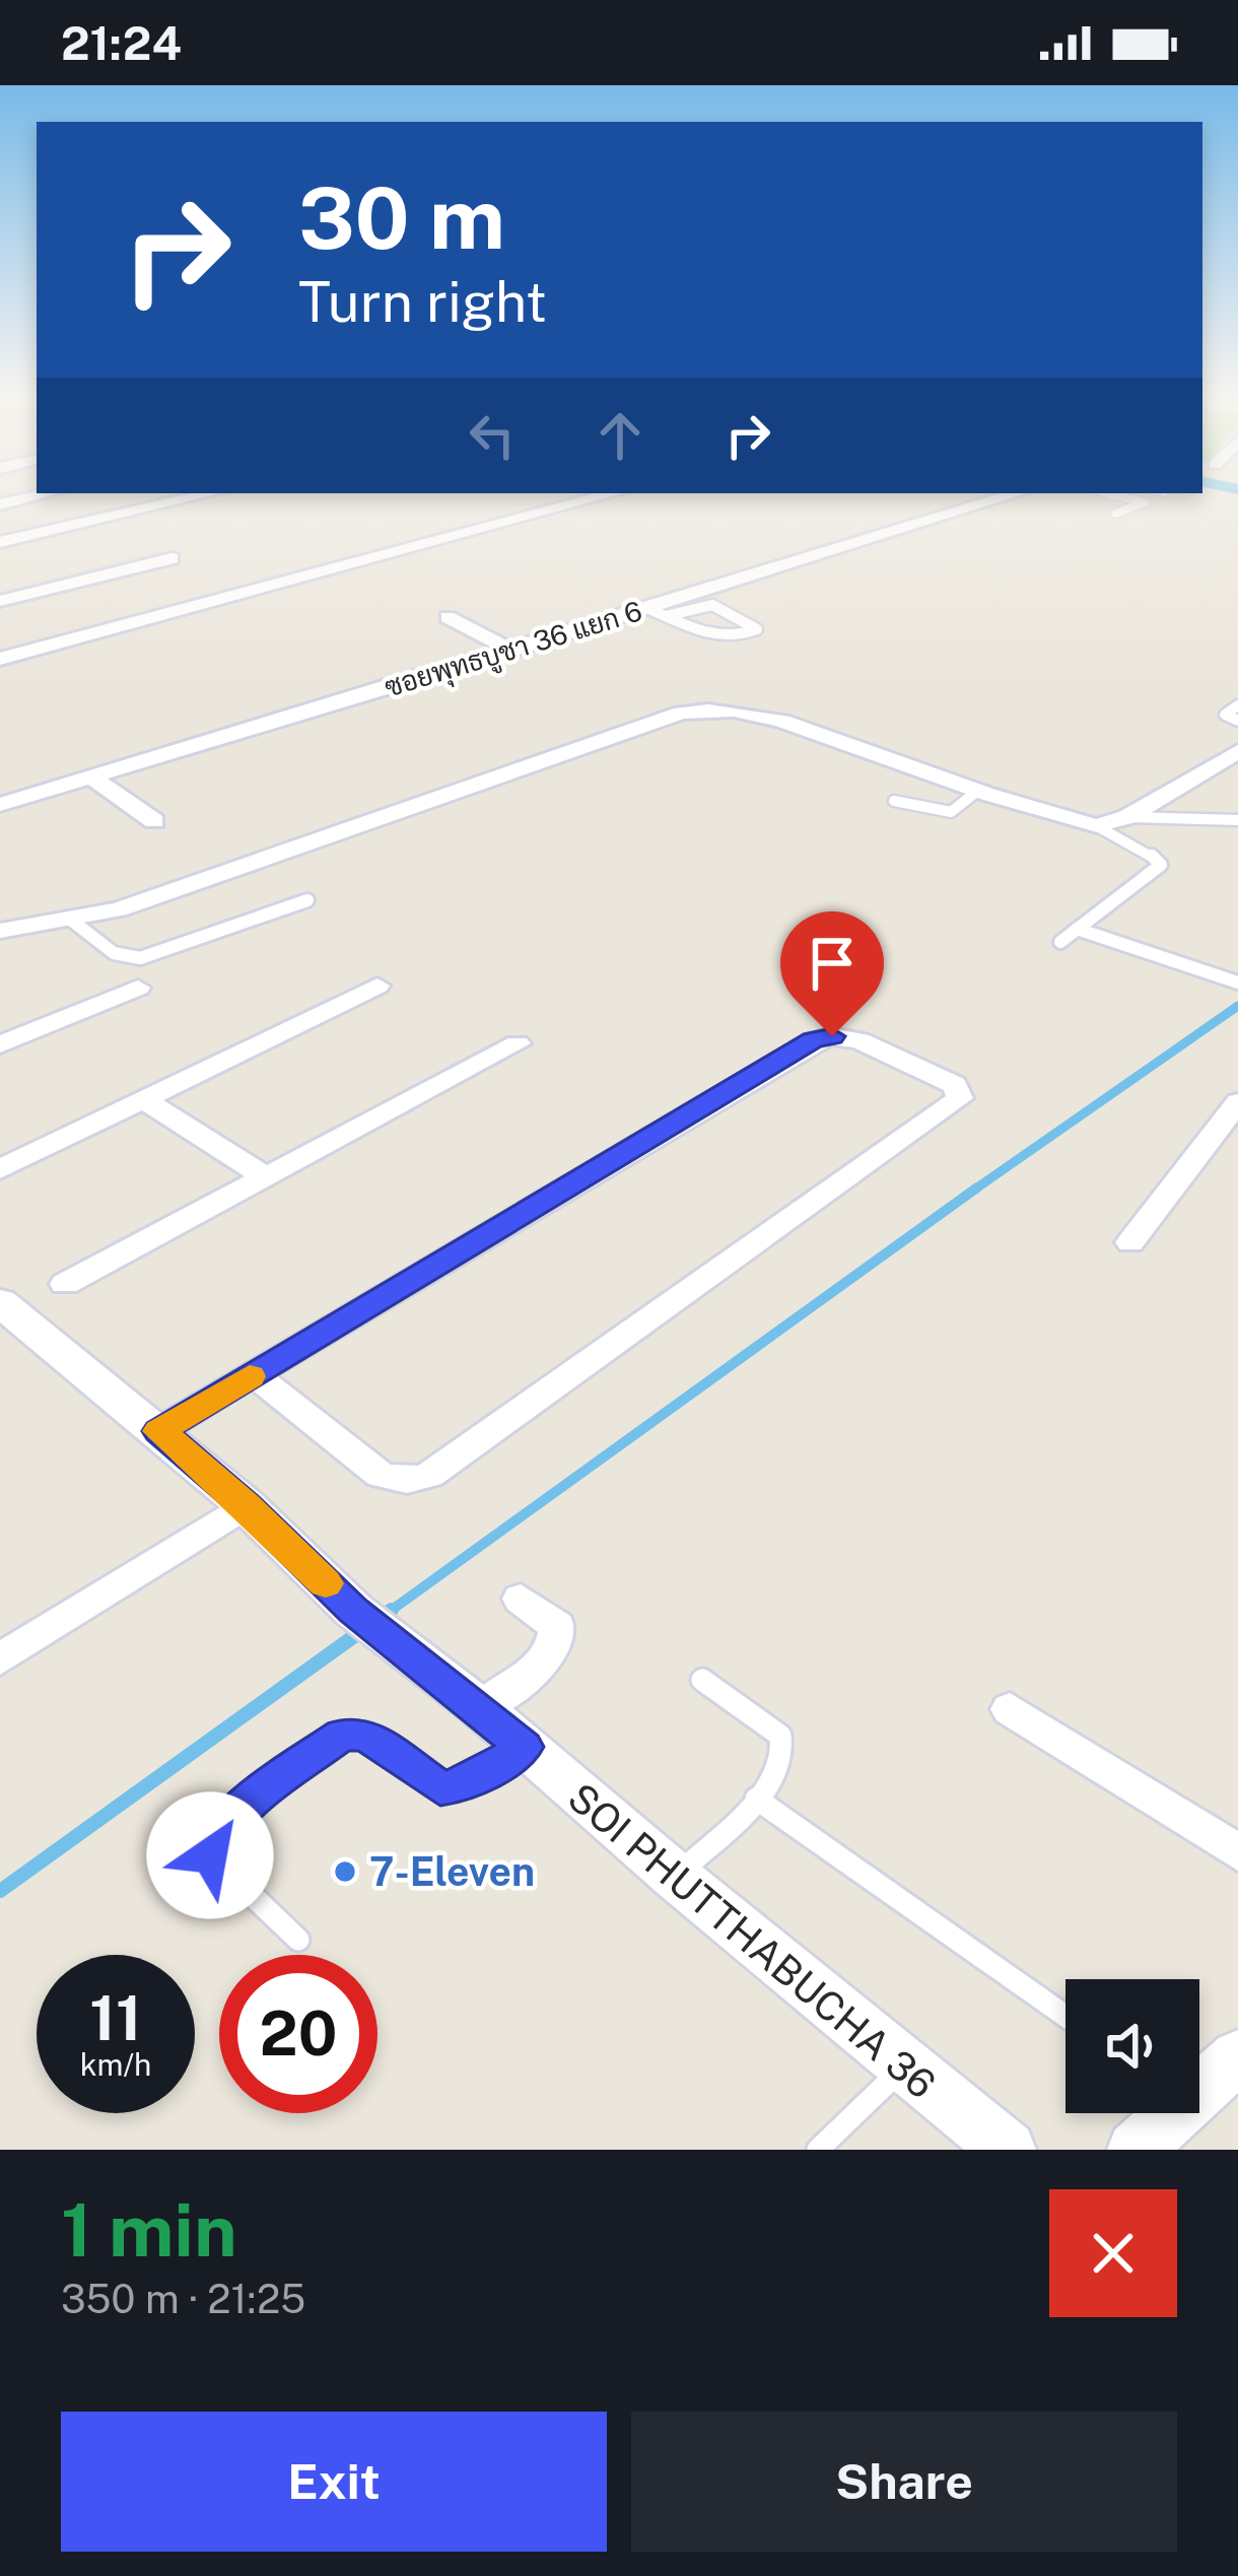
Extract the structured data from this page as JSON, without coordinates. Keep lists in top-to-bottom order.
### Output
{
  "streets": {
    "street": ["ซอยพุทธบูชา 36 แยก 6", "SOI PHUTTHABUCHA 36"]
  },
  "places": ["7-Eleven"],
  "page": {
    "status": "21:24",
    "turn": ["30 m", "Turn right"],
    "speed": "11 km/h",
    "limit": "20",
    "heading": ["1 min", "350 m · 21:25"],
    "buttons": ["Exit", "Share"]
  }
}
